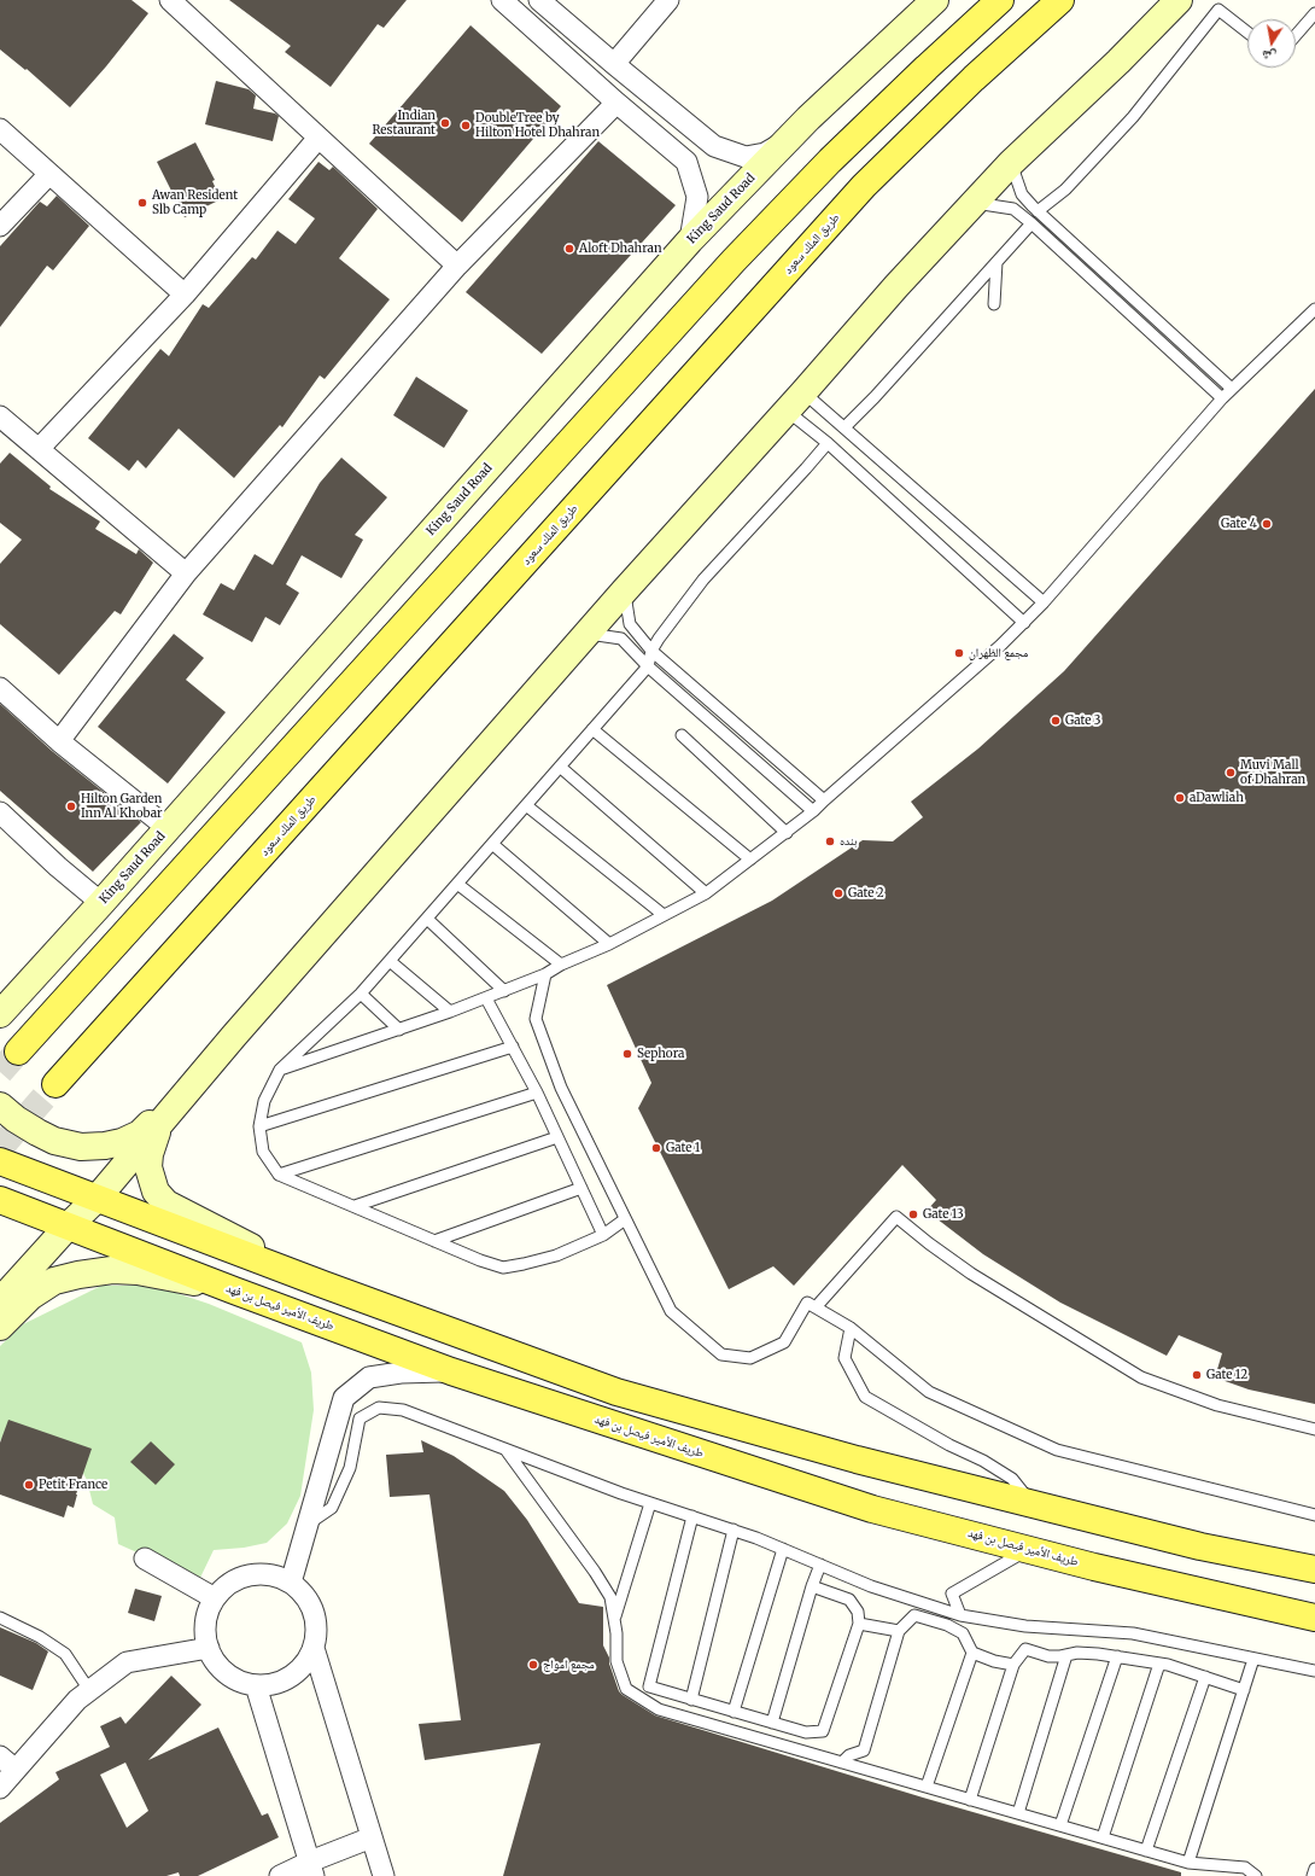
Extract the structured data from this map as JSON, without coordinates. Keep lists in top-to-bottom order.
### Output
{
  "streets": {
    "main road": ["King Saud Road", "طريق الملك سعود", "طريف الأمير فيصل بن فهد"]
  },
  "places": [
    "Indian Restaurant",
    "DoubleTree by Hilton Hotel Dhahran",
    "Awan Resident Slb Camp",
    "Aloft Dhahran",
    "Gate 4",
    "مجمع الظهران",
    "Gate 3",
    "Muvi Mall of Dhahran",
    "aDawliah",
    "Hilton Garden Inn Al Khobar",
    "بنده",
    "Gate 2",
    "Sephora",
    "Gate 1",
    "Gate 13",
    "Gate 12",
    "Petit France",
    "مجمع امواج"
  ],
  "north": "bottom"
}
